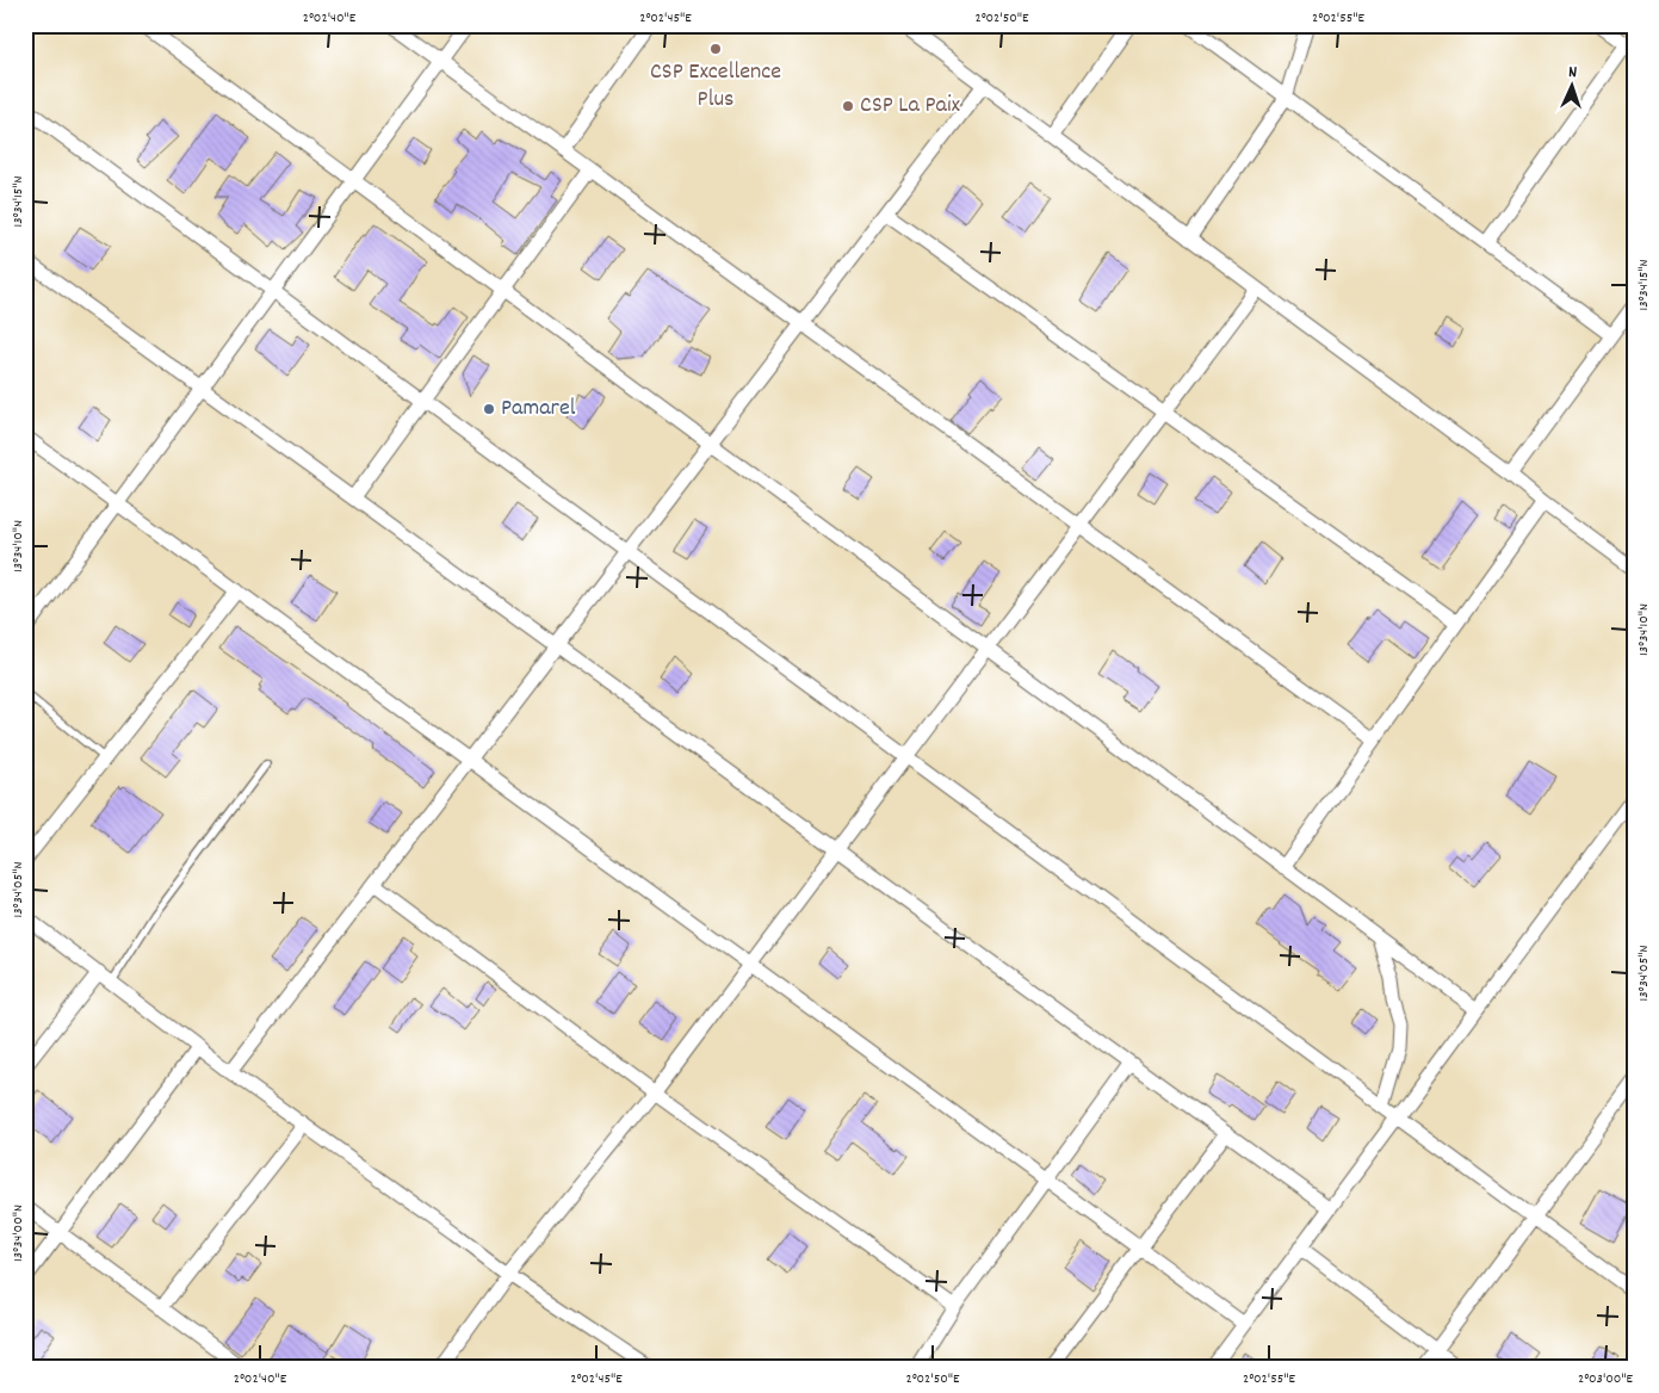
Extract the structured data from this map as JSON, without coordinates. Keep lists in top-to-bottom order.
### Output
{
  "places": ["CSP Excellence Plus", "CSP La Paix", "Pamarel"],
  "north": "top",
  "coordinates": [
    "2°02'40\"E",
    "2°02'45\"E",
    "2°02'50\"E",
    "2°02'55\"E",
    "13°34'15\"N",
    "13°34'10\"N",
    "13°34'05\"N",
    "13°34'00\"N",
    "2°03'00\"E"
  ]
}
